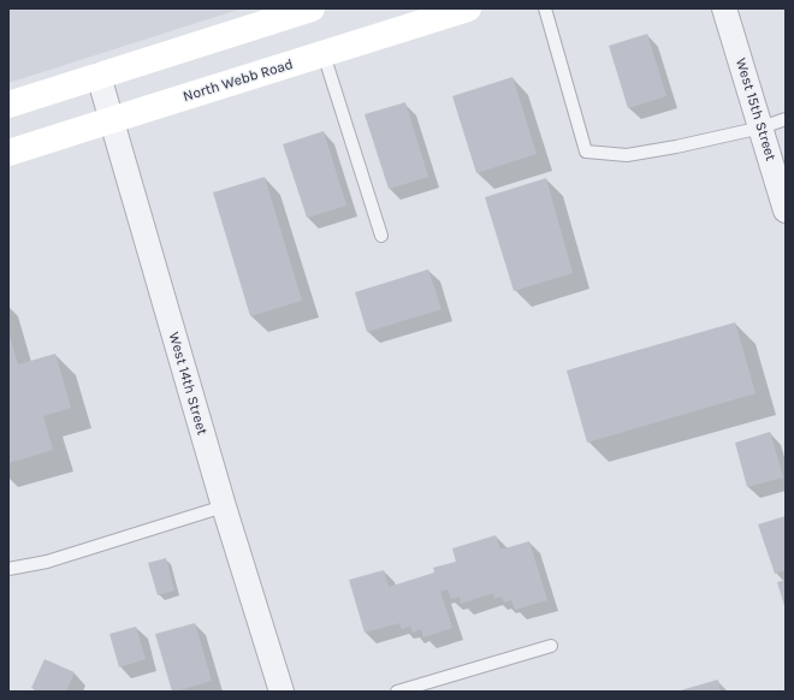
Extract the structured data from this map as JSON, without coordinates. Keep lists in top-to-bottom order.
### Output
{
  "streets": {
    "main road": ["North Webb Road"],
    "street": ["West 15th Street", "West 14th Street"]
  },
  "crossings": [
    ["North Webb Road", "West 14th Street"]
  ]
}
